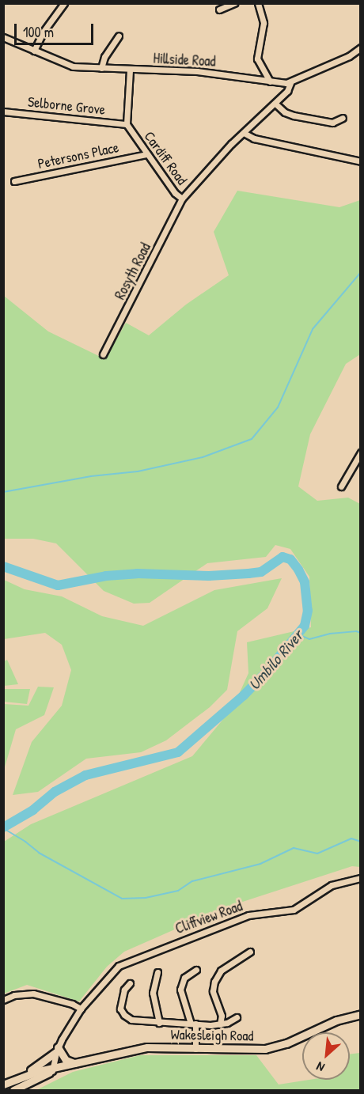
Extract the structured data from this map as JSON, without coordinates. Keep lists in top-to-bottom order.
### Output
{
  "streets": {
    "main road": ["Wakesleigh Road"],
    "street": [
      "Hillside Road",
      "Selborne Grove",
      "Petersons Place",
      "Cardiff Road",
      "Rosyth Road",
      "Cliffview Road"
    ]
  },
  "crossings": [
    ["Hillside Road", "Cardiff Road"],
    ["Selborne Grove", "Cardiff Road"],
    ["Petersons Place", "Cardiff Road"],
    ["Cardiff Road", "Rosyth Road"],
    ["Cliffview Road", "Wakesleigh Road"]
  ],
  "water": ["Umbilo River"],
  "scale_bar": "100 m",
  "north": "bottom left"
}
